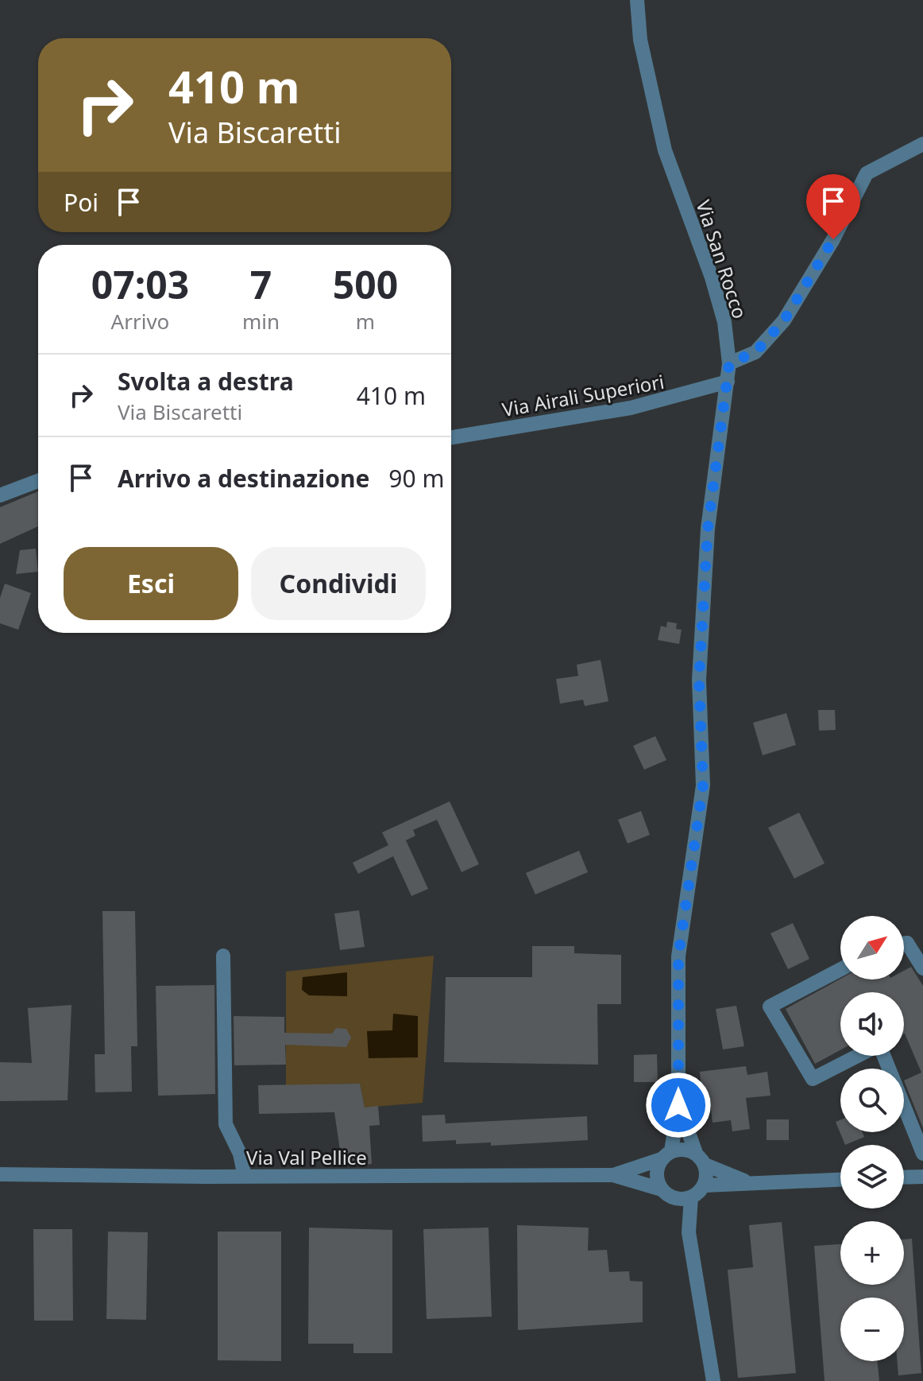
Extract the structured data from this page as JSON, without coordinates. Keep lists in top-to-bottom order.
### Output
{
  "streets": {
    "street": ["Via San Rocco", "Via Airali Superiori", "Via Val Pellice"]
  },
  "crossings": [
    ["Via San Rocco", "Via Airali Superiori"]
  ],
  "north": "top right",
  "page": {
    "turn": ["410 m", "Via Biscaretti"],
    "then": "Poi",
    "eta": [
      "07:03",
      "Arrivo",
      "7",
      "min",
      "500",
      "m"
    ],
    "list": [
      {
        "name": "Svolta a destra",
        "note": "Via Biscaretti",
        "value": "410 m"
      },
      {
        "name": "Arrivo a destinazione",
        "value": "90 m"
      }
    ],
    "buttons": ["Esci", "Condividi"],
    "map_buttons": ["+", "−"]
  }
}
